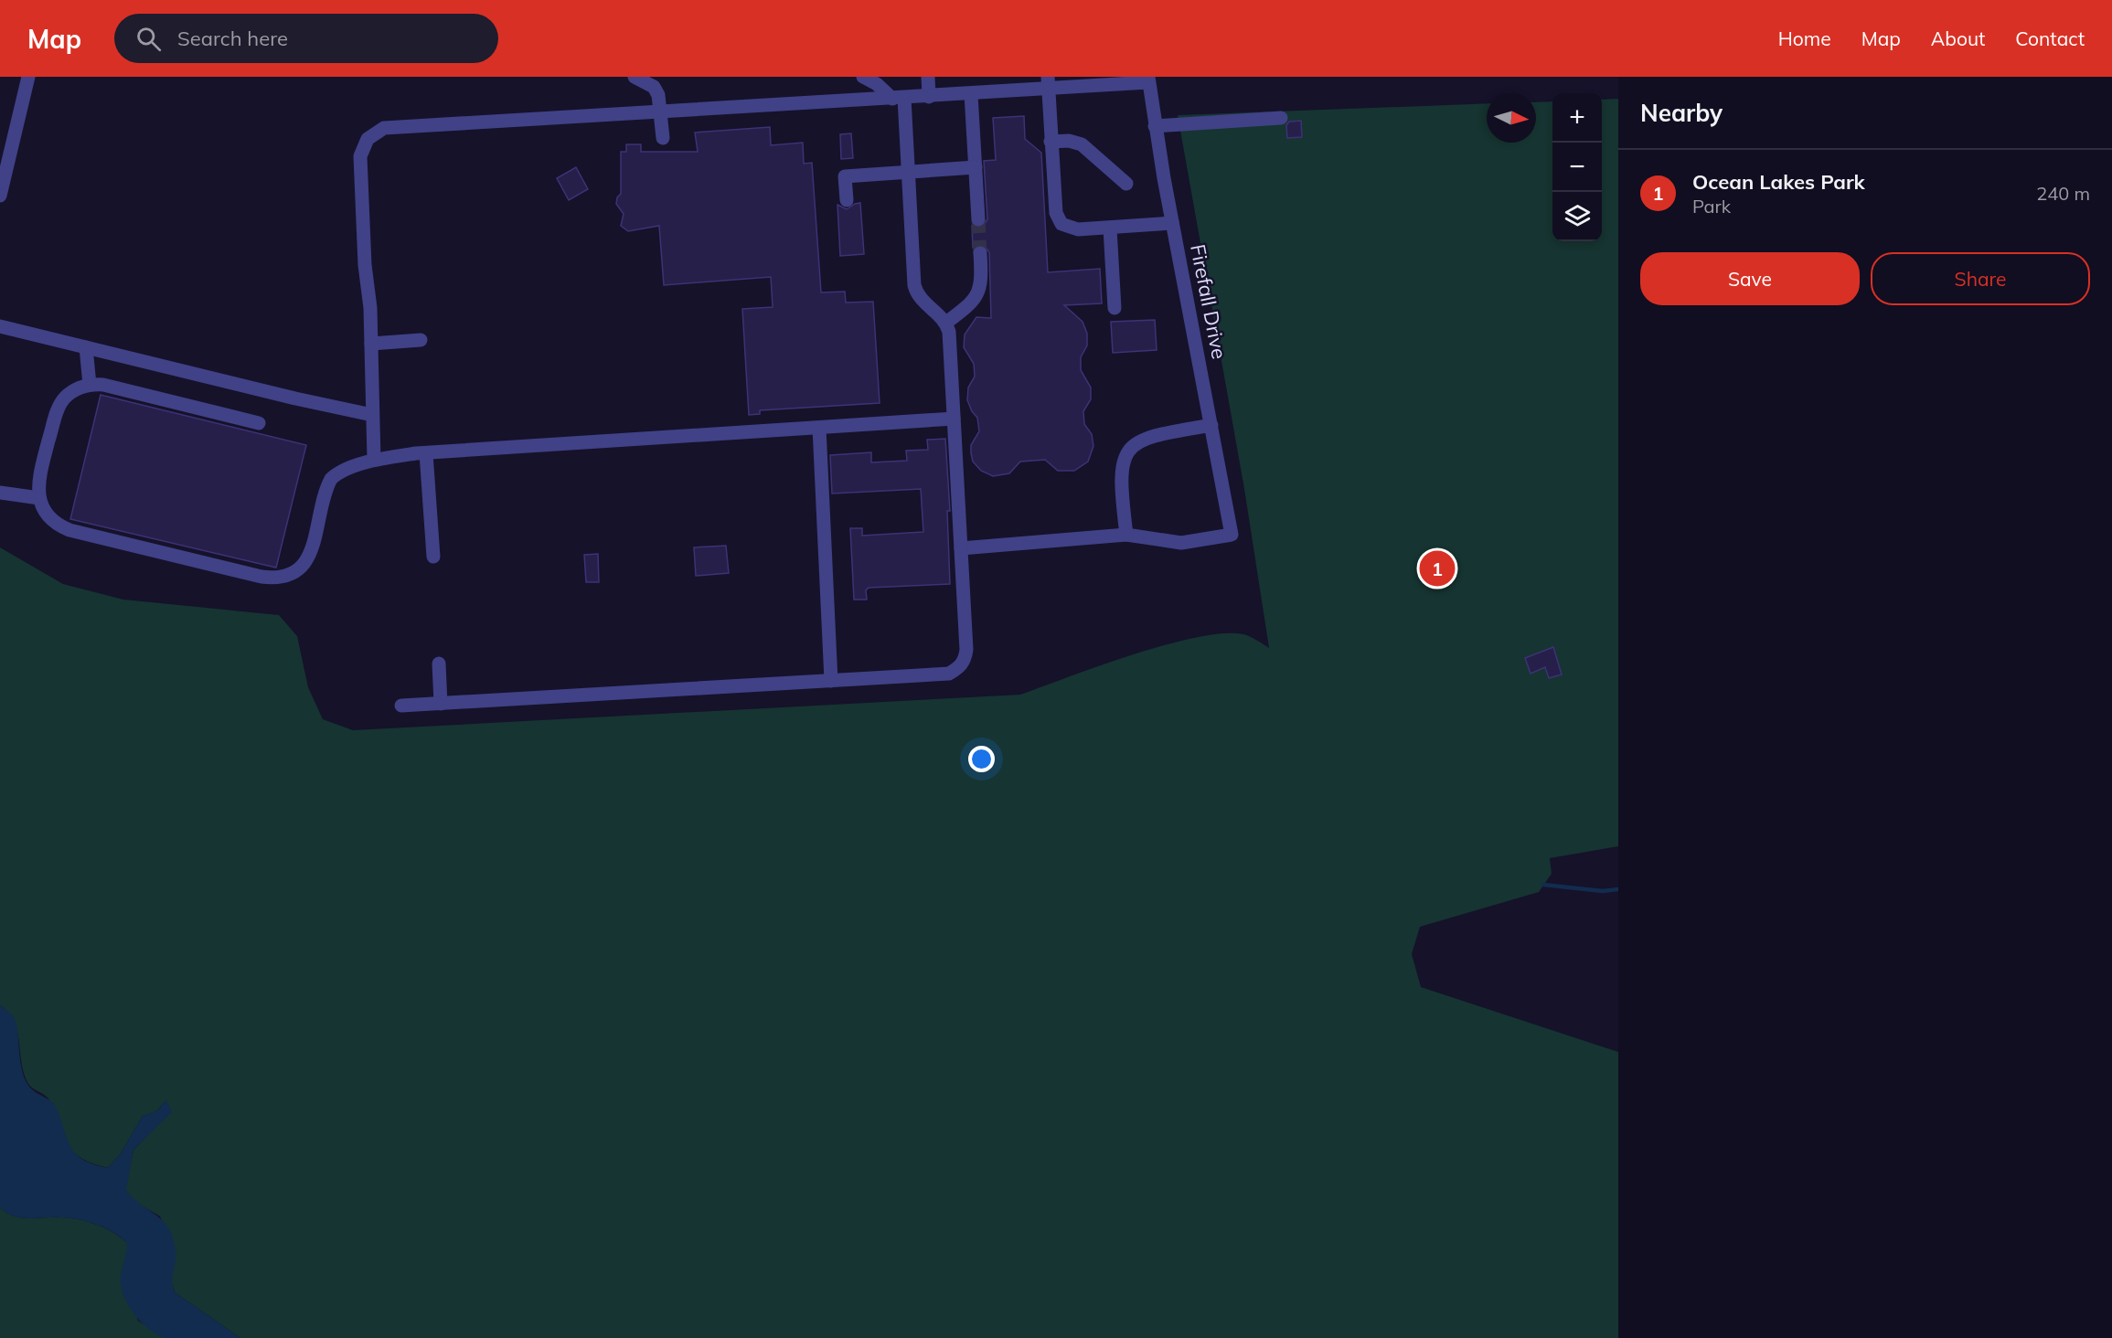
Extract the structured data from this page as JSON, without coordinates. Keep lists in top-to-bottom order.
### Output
{
  "streets": {
    "street": ["Firefall Drive"]
  },
  "north": "right",
  "page": {
    "header": "Map",
    "search": "Search here",
    "nav": [
      "Home",
      "Map",
      "About",
      "Contact"
    ],
    "heading": "Nearby",
    "map_buttons": ["+", "−"],
    "list": [
      {
        "mark": "1",
        "name": "Ocean Lakes Park",
        "note": "Park",
        "value": "240 m"
      }
    ],
    "buttons": ["Save", "Share"],
    "pins": "1"
  }
}
